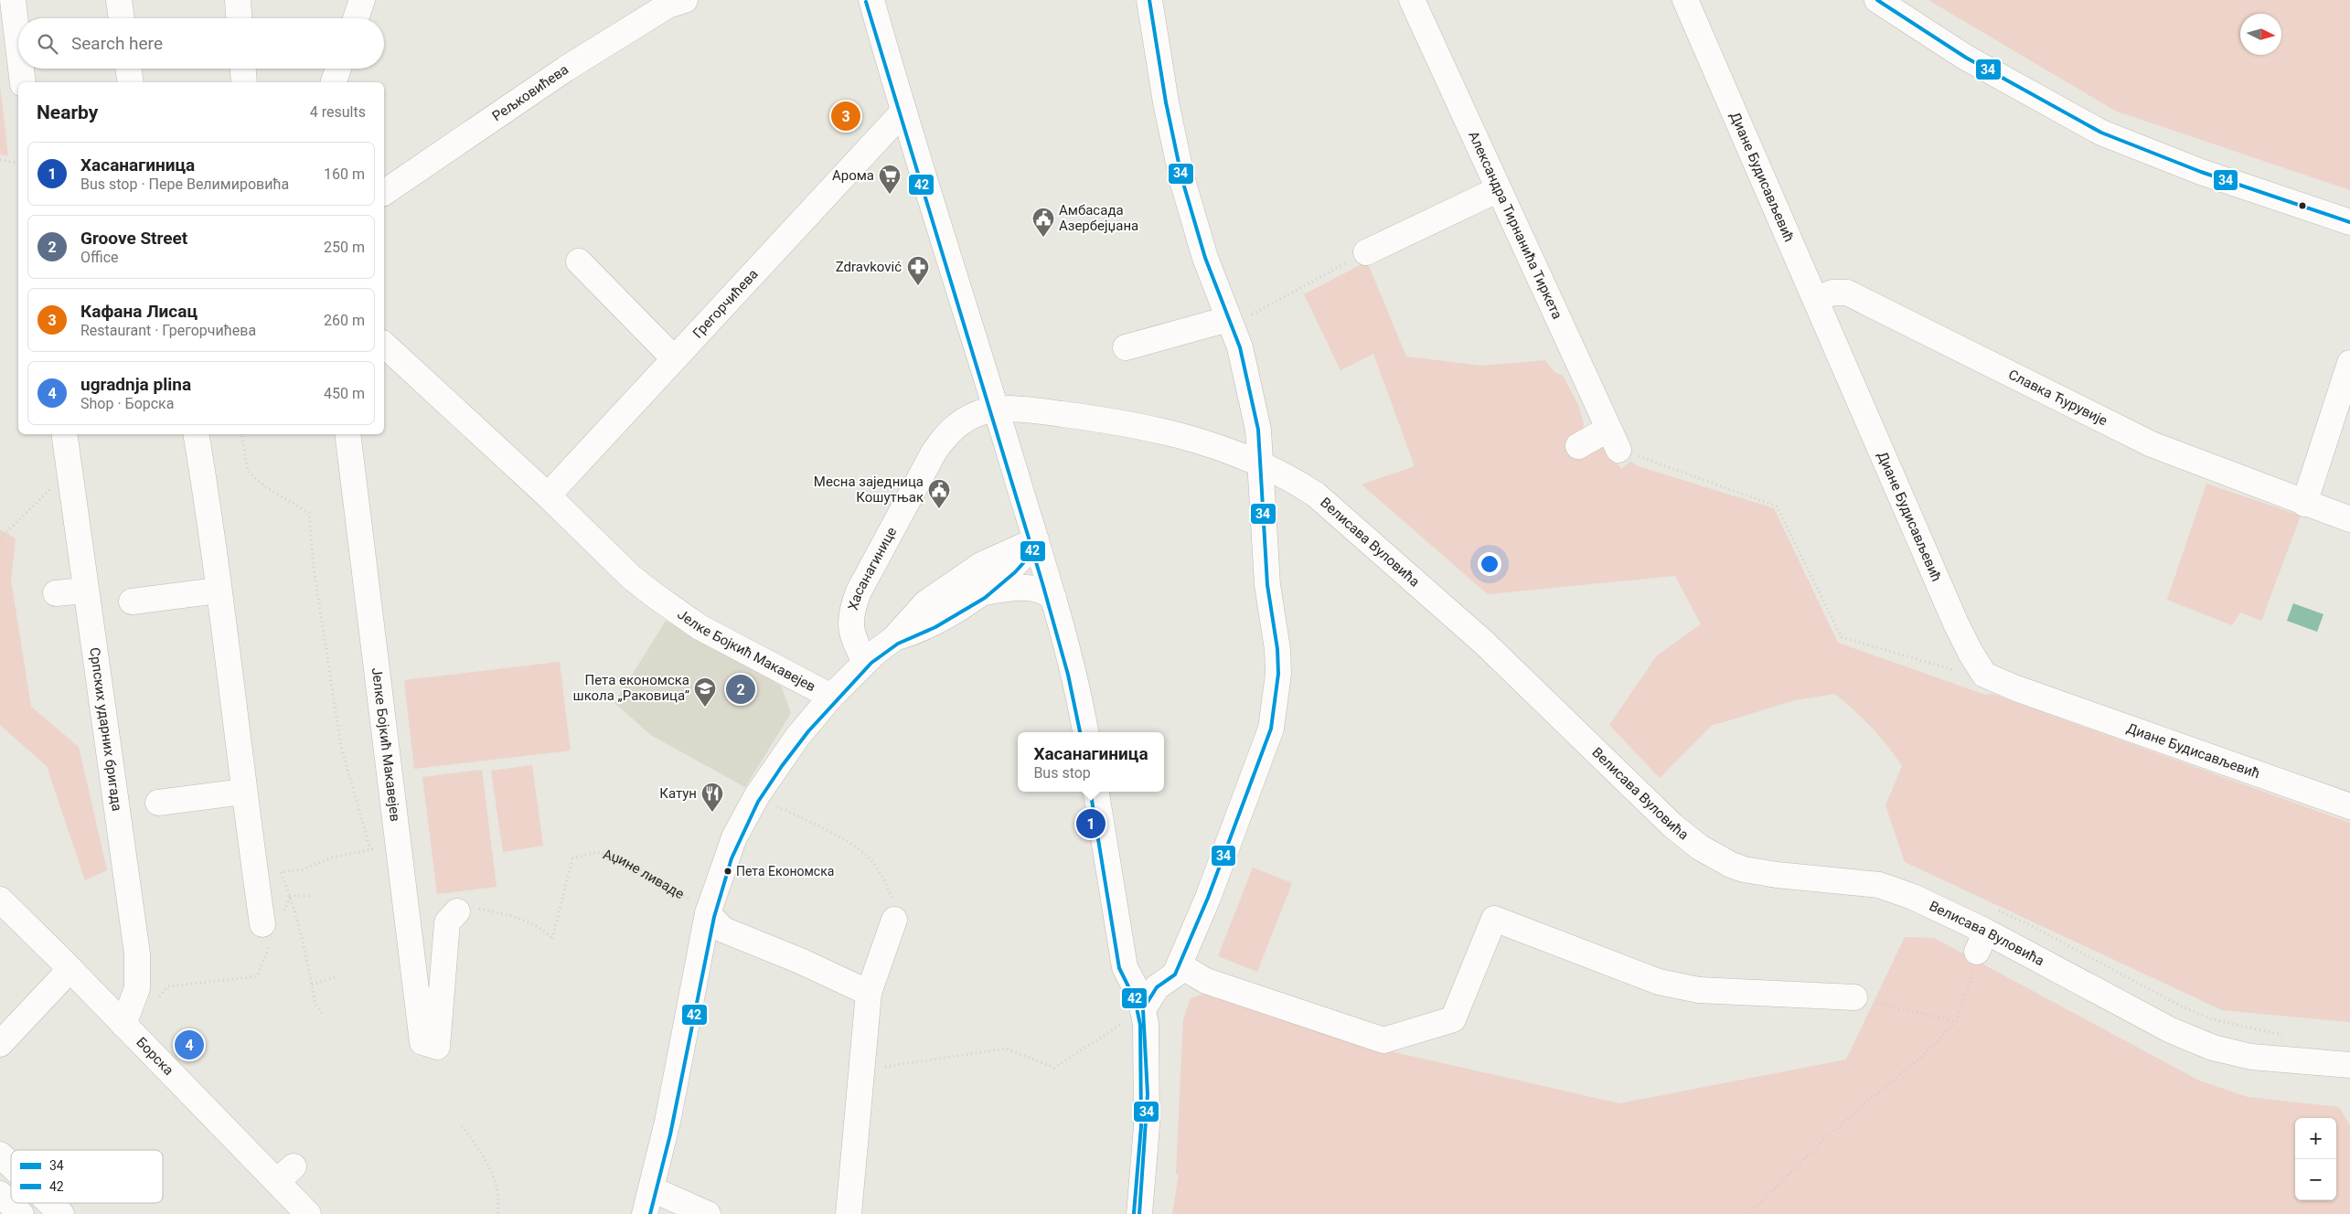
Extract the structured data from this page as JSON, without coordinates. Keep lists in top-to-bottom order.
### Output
{
  "streets": {
    "street": [
      "Рељковићева",
      "Диане Будисављевић",
      "Александра Тирнанића Тиркета",
      "Грегорчићева",
      "Славка Ћурувије",
      "Велисава Вуловића",
      "Хасанагинице",
      "Јелке Бојкић Макавејев",
      "Српских ударних бригада",
      "Борска"
    ],
    "path": ["Аџине ливаде"]
  },
  "crossings": [
    ["Диане Будисављевић", "Славка Ћурувије"],
    ["Грегорчићева", "Јелке Бојкић Макавејев"],
    ["Велисава Вуловића", "Хасанагинице"],
    ["Јелке Бојкић Макавејев", "Аџине ливаде"],
    ["Српских ударних бригада", "Борска"]
  ],
  "places": {
    "supermarket": ["Арома"],
    "public building": ["Амбасада Азербејџана", "Месна заједница Кошутњак"],
    "pharmacy": ["Zdravković"],
    "school or university": ["Пета економска школа „Раковица”"],
    "restaurant": ["Катун"],
    "other": ["Пета Економска"]
  },
  "lines": ["transit line 34", "transit line 42"],
  "legend": ["34", "42"],
  "north": "right",
  "page": {
    "search": "Search here",
    "heading": ["Nearby", "4 results"],
    "pins": [
      "3",
      "2",
      "1",
      "4"
    ],
    "list": [
      {
        "mark": "1",
        "name": "Хасанагиница",
        "note": "Bus stop · Пере Велимировића",
        "value": "160 m"
      },
      {
        "mark": "2",
        "name": "Groove Street",
        "note": "Office",
        "value": "250 m"
      },
      {
        "mark": "3",
        "name": "Кафана Лисац",
        "note": "Restaurant · Грегорчићева",
        "value": "260 m"
      },
      {
        "mark": "4",
        "name": "ugradnja plina",
        "note": "Shop · Борска",
        "value": "450 m"
      }
    ],
    "popup": ["Хасанагиница", "Bus stop"],
    "map_buttons": ["+", "−"]
  }
}
